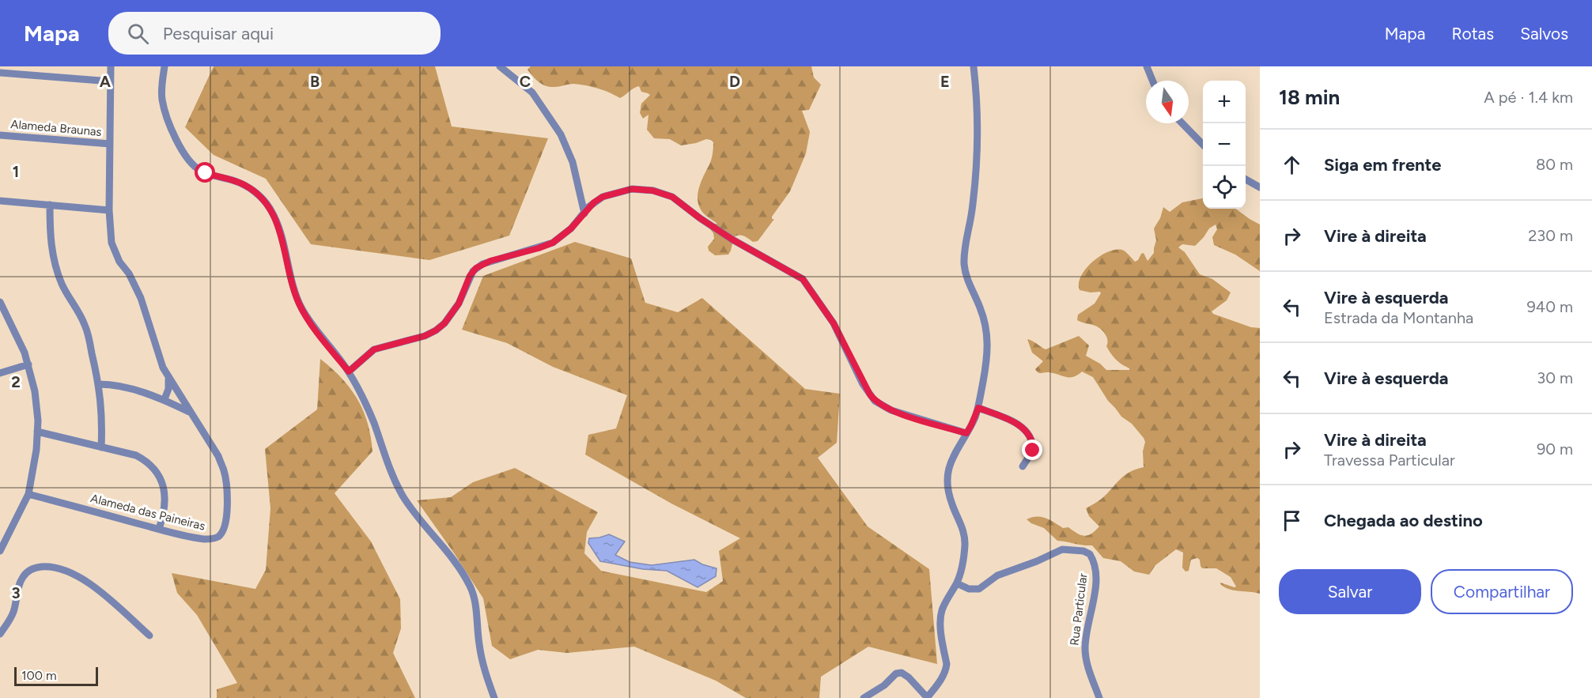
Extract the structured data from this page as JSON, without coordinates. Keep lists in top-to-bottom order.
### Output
{
  "streets": {
    "street": ["Alameda Braunas", "Alameda das Paineiras", "Rua Particular"]
  },
  "crossings": [
    ["Alameda Braunas", "Alameda das Paineiras"]
  ],
  "scale_bar": "100 m",
  "north": "bottom",
  "page": {
    "header": "Mapa",
    "search": "Pesquisar aqui",
    "nav": ["Mapa", "Rotas", "Salvos"],
    "heading": ["18 min", "A pé · 1.4 km"],
    "map_buttons": ["+", "−"],
    "list": [
      ["Siga em frente", "80 m"],
      ["Vire à direita", "230 m"],
      ["Vire à esquerda", "Estrada da Montanha", "940 m"],
      ["Vire à esquerda", "30 m"],
      ["Vire à direita", "Travessa Particular", "90 m"],
      "Chegada ao destino"
    ],
    "buttons": ["Salvar", "Compartilhar"],
    "scale": "100 m"
  },
  "grid": {
    "columns": [
      "A",
      "B",
      "C",
      "D",
      "E"
    ],
    "rows": ["1", "2", "3"]
  }
}
